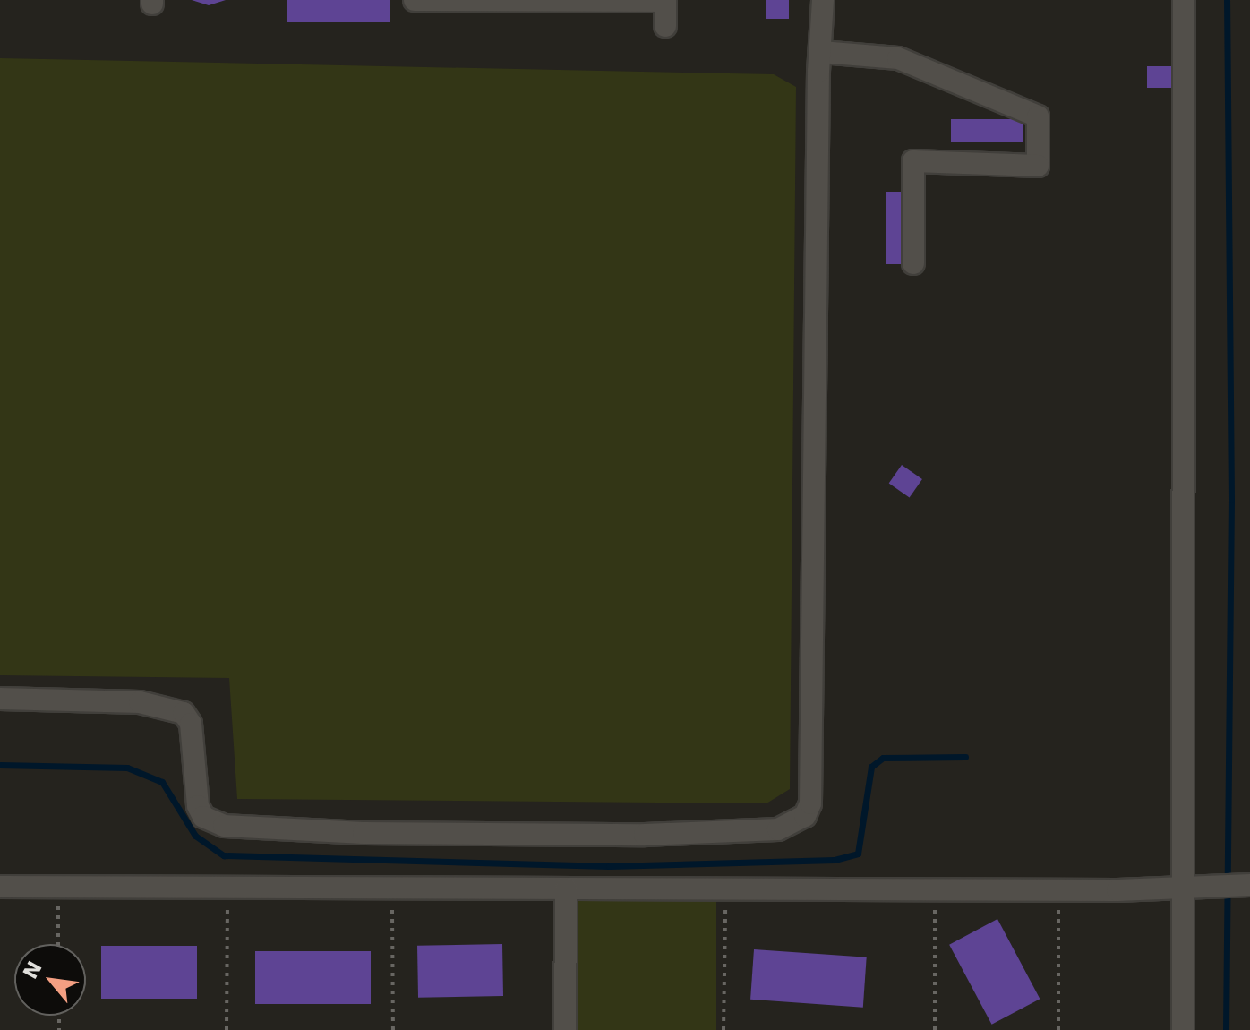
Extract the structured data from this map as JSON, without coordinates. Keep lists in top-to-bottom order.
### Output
{
  "north": "top left"
}
